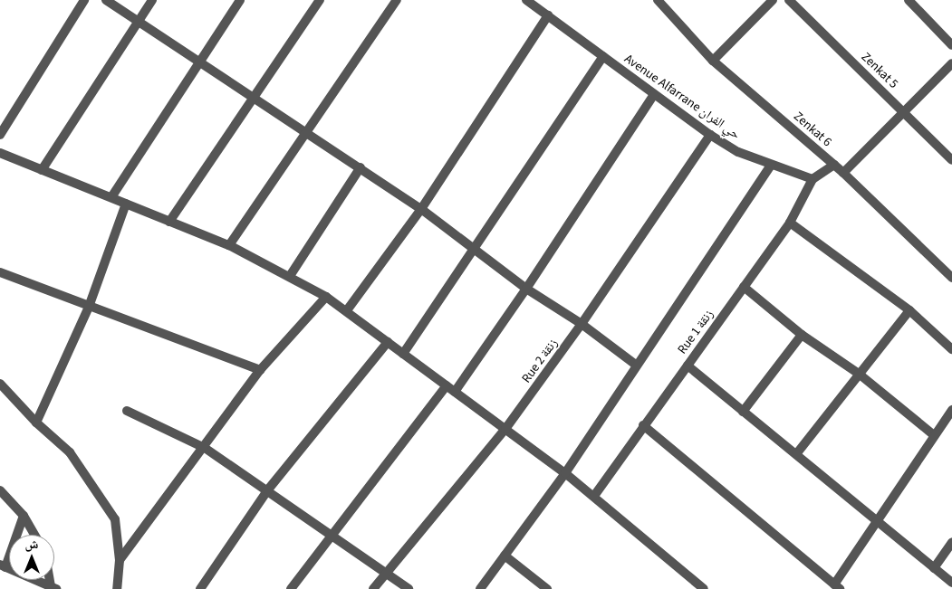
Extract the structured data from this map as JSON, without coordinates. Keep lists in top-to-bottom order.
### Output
{
  "streets": {
    "street": [
      "Zenkat 5",
      "Avenue Alfarrane حي الفران",
      "Zenkat 6",
      "Rue 1 زنقة",
      "Rue 2 زنقة"
    ]
  },
  "crossings": [
    ["Avenue Alfarrane حي الفران", "Rue 1 زنقة"],
    ["Avenue Alfarrane حي الفران", "Rue 2 زنقة"]
  ],
  "north": "top"
}
